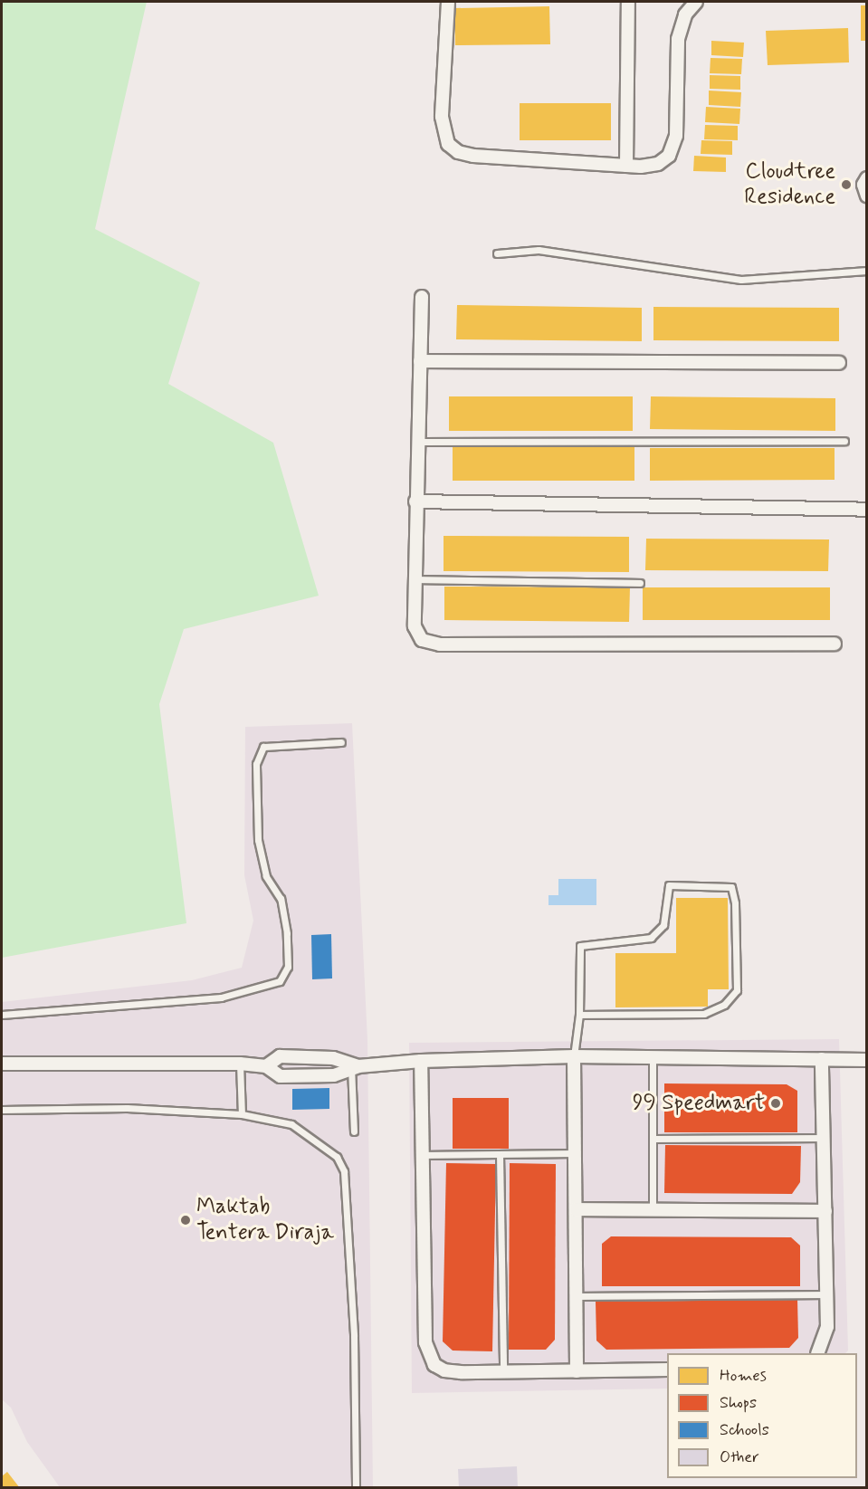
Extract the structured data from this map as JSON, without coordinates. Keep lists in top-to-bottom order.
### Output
{
  "places": ["Cloudtree Residence", "99 Speedmart", "Maktab Tentera Diraja"],
  "legend": [
    "Homes",
    "Shops",
    "Schools",
    "Other"
  ]
}
